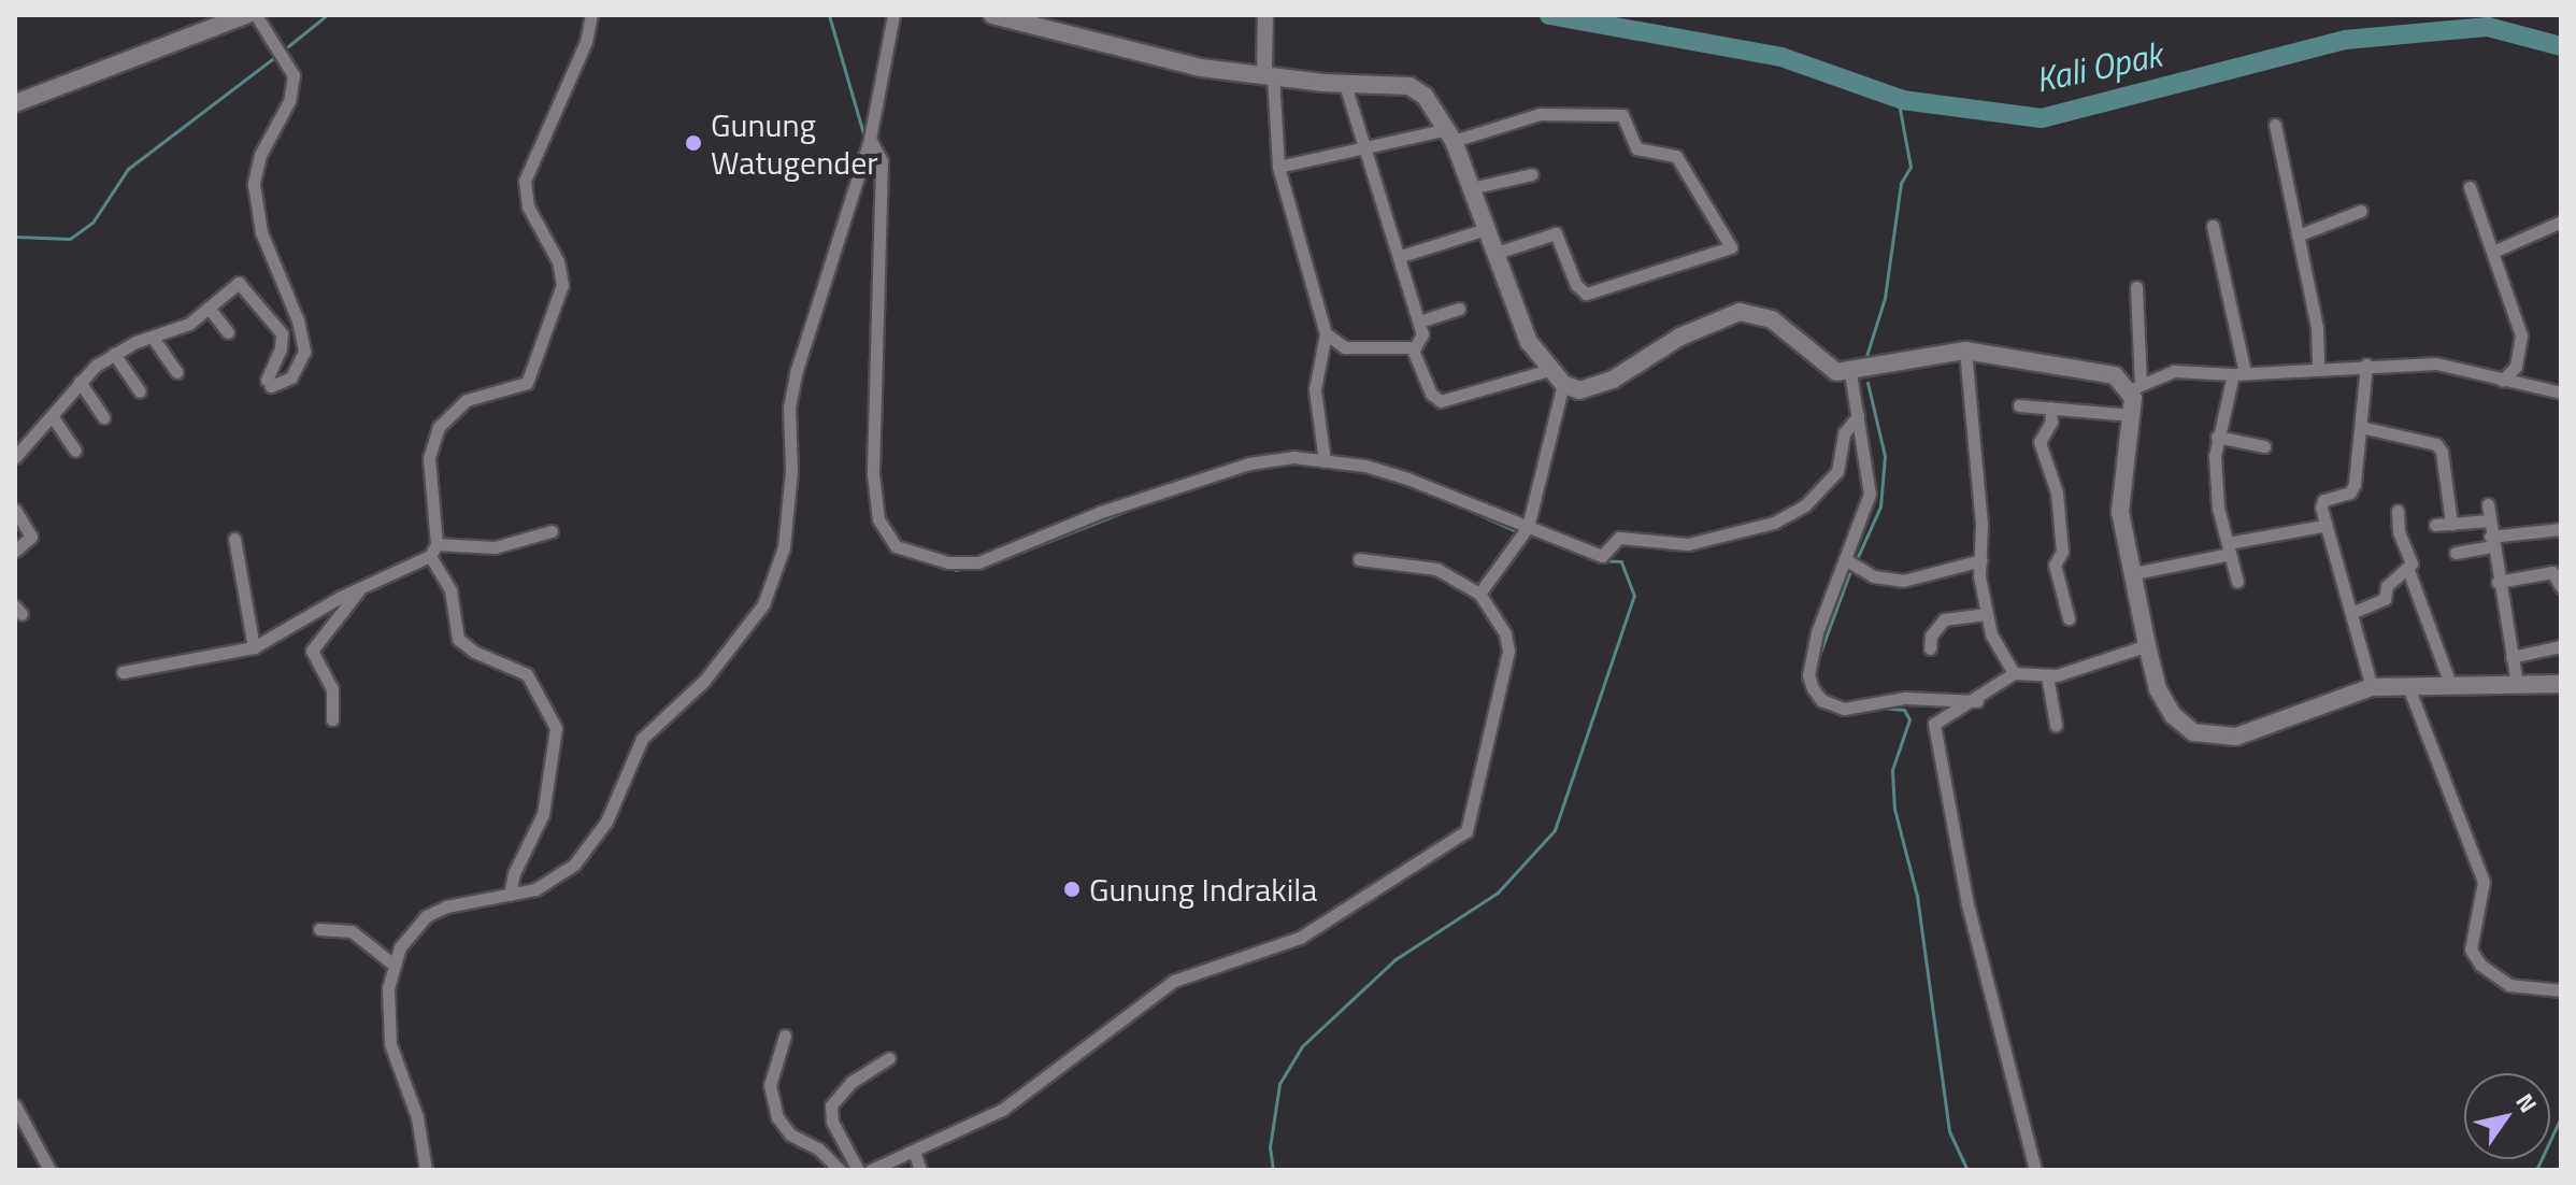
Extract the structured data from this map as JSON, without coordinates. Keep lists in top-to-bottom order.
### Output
{
  "water": ["Kali Opak"],
  "places": ["Gunung Watugender", "Gunung Indrakila"],
  "north": "top right"
}
